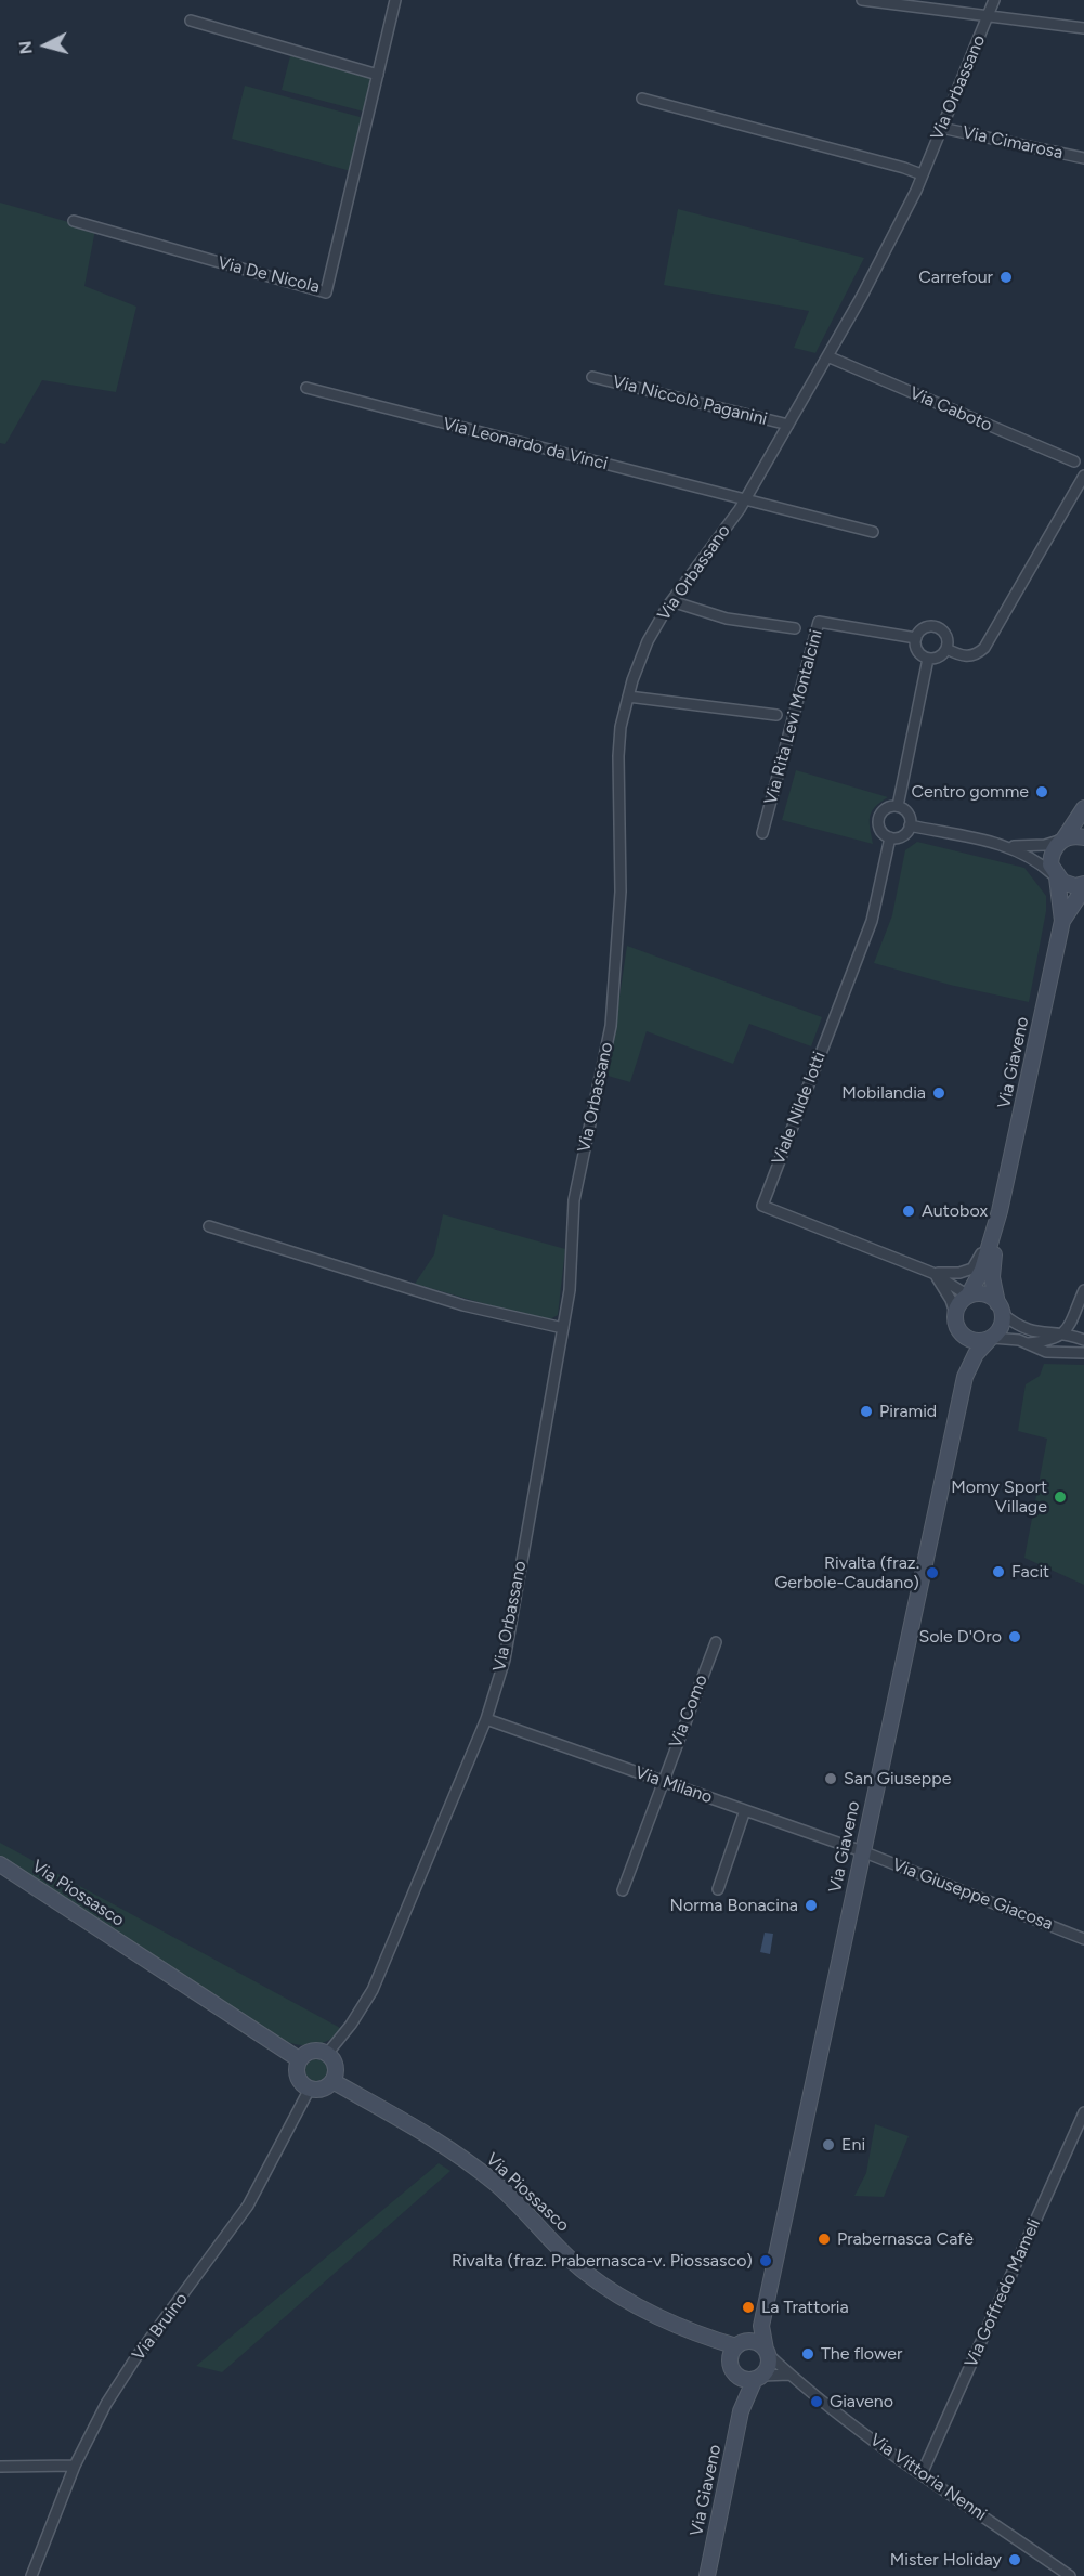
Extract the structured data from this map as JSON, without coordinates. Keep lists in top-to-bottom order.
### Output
{
  "streets": {
    "main road": ["Via Giaveno", "Via Piossasco"],
    "street": [
      "Via Orbassano",
      "Via Cimarosa",
      "Via De Nicola",
      "Via Niccolò Paganini",
      "Via Caboto",
      "Via Leonardo da Vinci",
      "Via Rita Levi Montalcini",
      "Viale Nilde Iotti",
      "Via Como",
      "Via Milano",
      "Via Giuseppe Giacosa",
      "Via Goffredo Mameli",
      "Via Bruino",
      "Via Vittoria Nenni"
    ]
  },
  "crossings": [
    ["Via Orbassano", "Via Cimarosa"],
    ["Via Orbassano", "Via Niccolò Paganini"],
    ["Via Orbassano", "Via Caboto"],
    ["Via Orbassano", "Via Leonardo da Vinci"],
    ["Via Orbassano", "Via Milano"],
    ["Via Orbassano", "Via Piossasco"],
    ["Via Orbassano", "Via Bruino"],
    ["Via Rita Levi Montalcini", "Viale Nilde Iotti"],
    ["Via Giaveno", "Viale Nilde Iotti"],
    ["Via Giaveno", "Via Milano"],
    ["Via Giaveno", "Via Piossasco"],
    ["Via Giaveno", "Via Giuseppe Giacosa"],
    ["Via Giaveno", "Via Vittoria Nenni"],
    ["Via Como", "Via Milano"],
    ["Via Milano", "Via Giuseppe Giacosa"],
    ["Via Piossasco", "Via Bruino"],
    ["Via Piossasco", "Via Vittoria Nenni"],
    ["Via Goffredo Mameli", "Via Vittoria Nenni"]
  ],
  "places": [
    "Carrefour",
    "Centro gomme",
    "Mobilandia",
    "Autobox",
    "Piramid",
    "Momy Sport Village",
    "Facit",
    "Rivalta (fraz. Gerbole-Caudano)",
    "Sole D'Oro",
    "San Giuseppe",
    "Norma Bonacina",
    "Eni",
    "Prabernasca Cafè",
    "Rivalta (fraz. Prabernasca-v. Piossasco)",
    "La Trattoria",
    "The flower",
    "Giaveno",
    "Mister Holiday"
  ],
  "north": "left"
}
